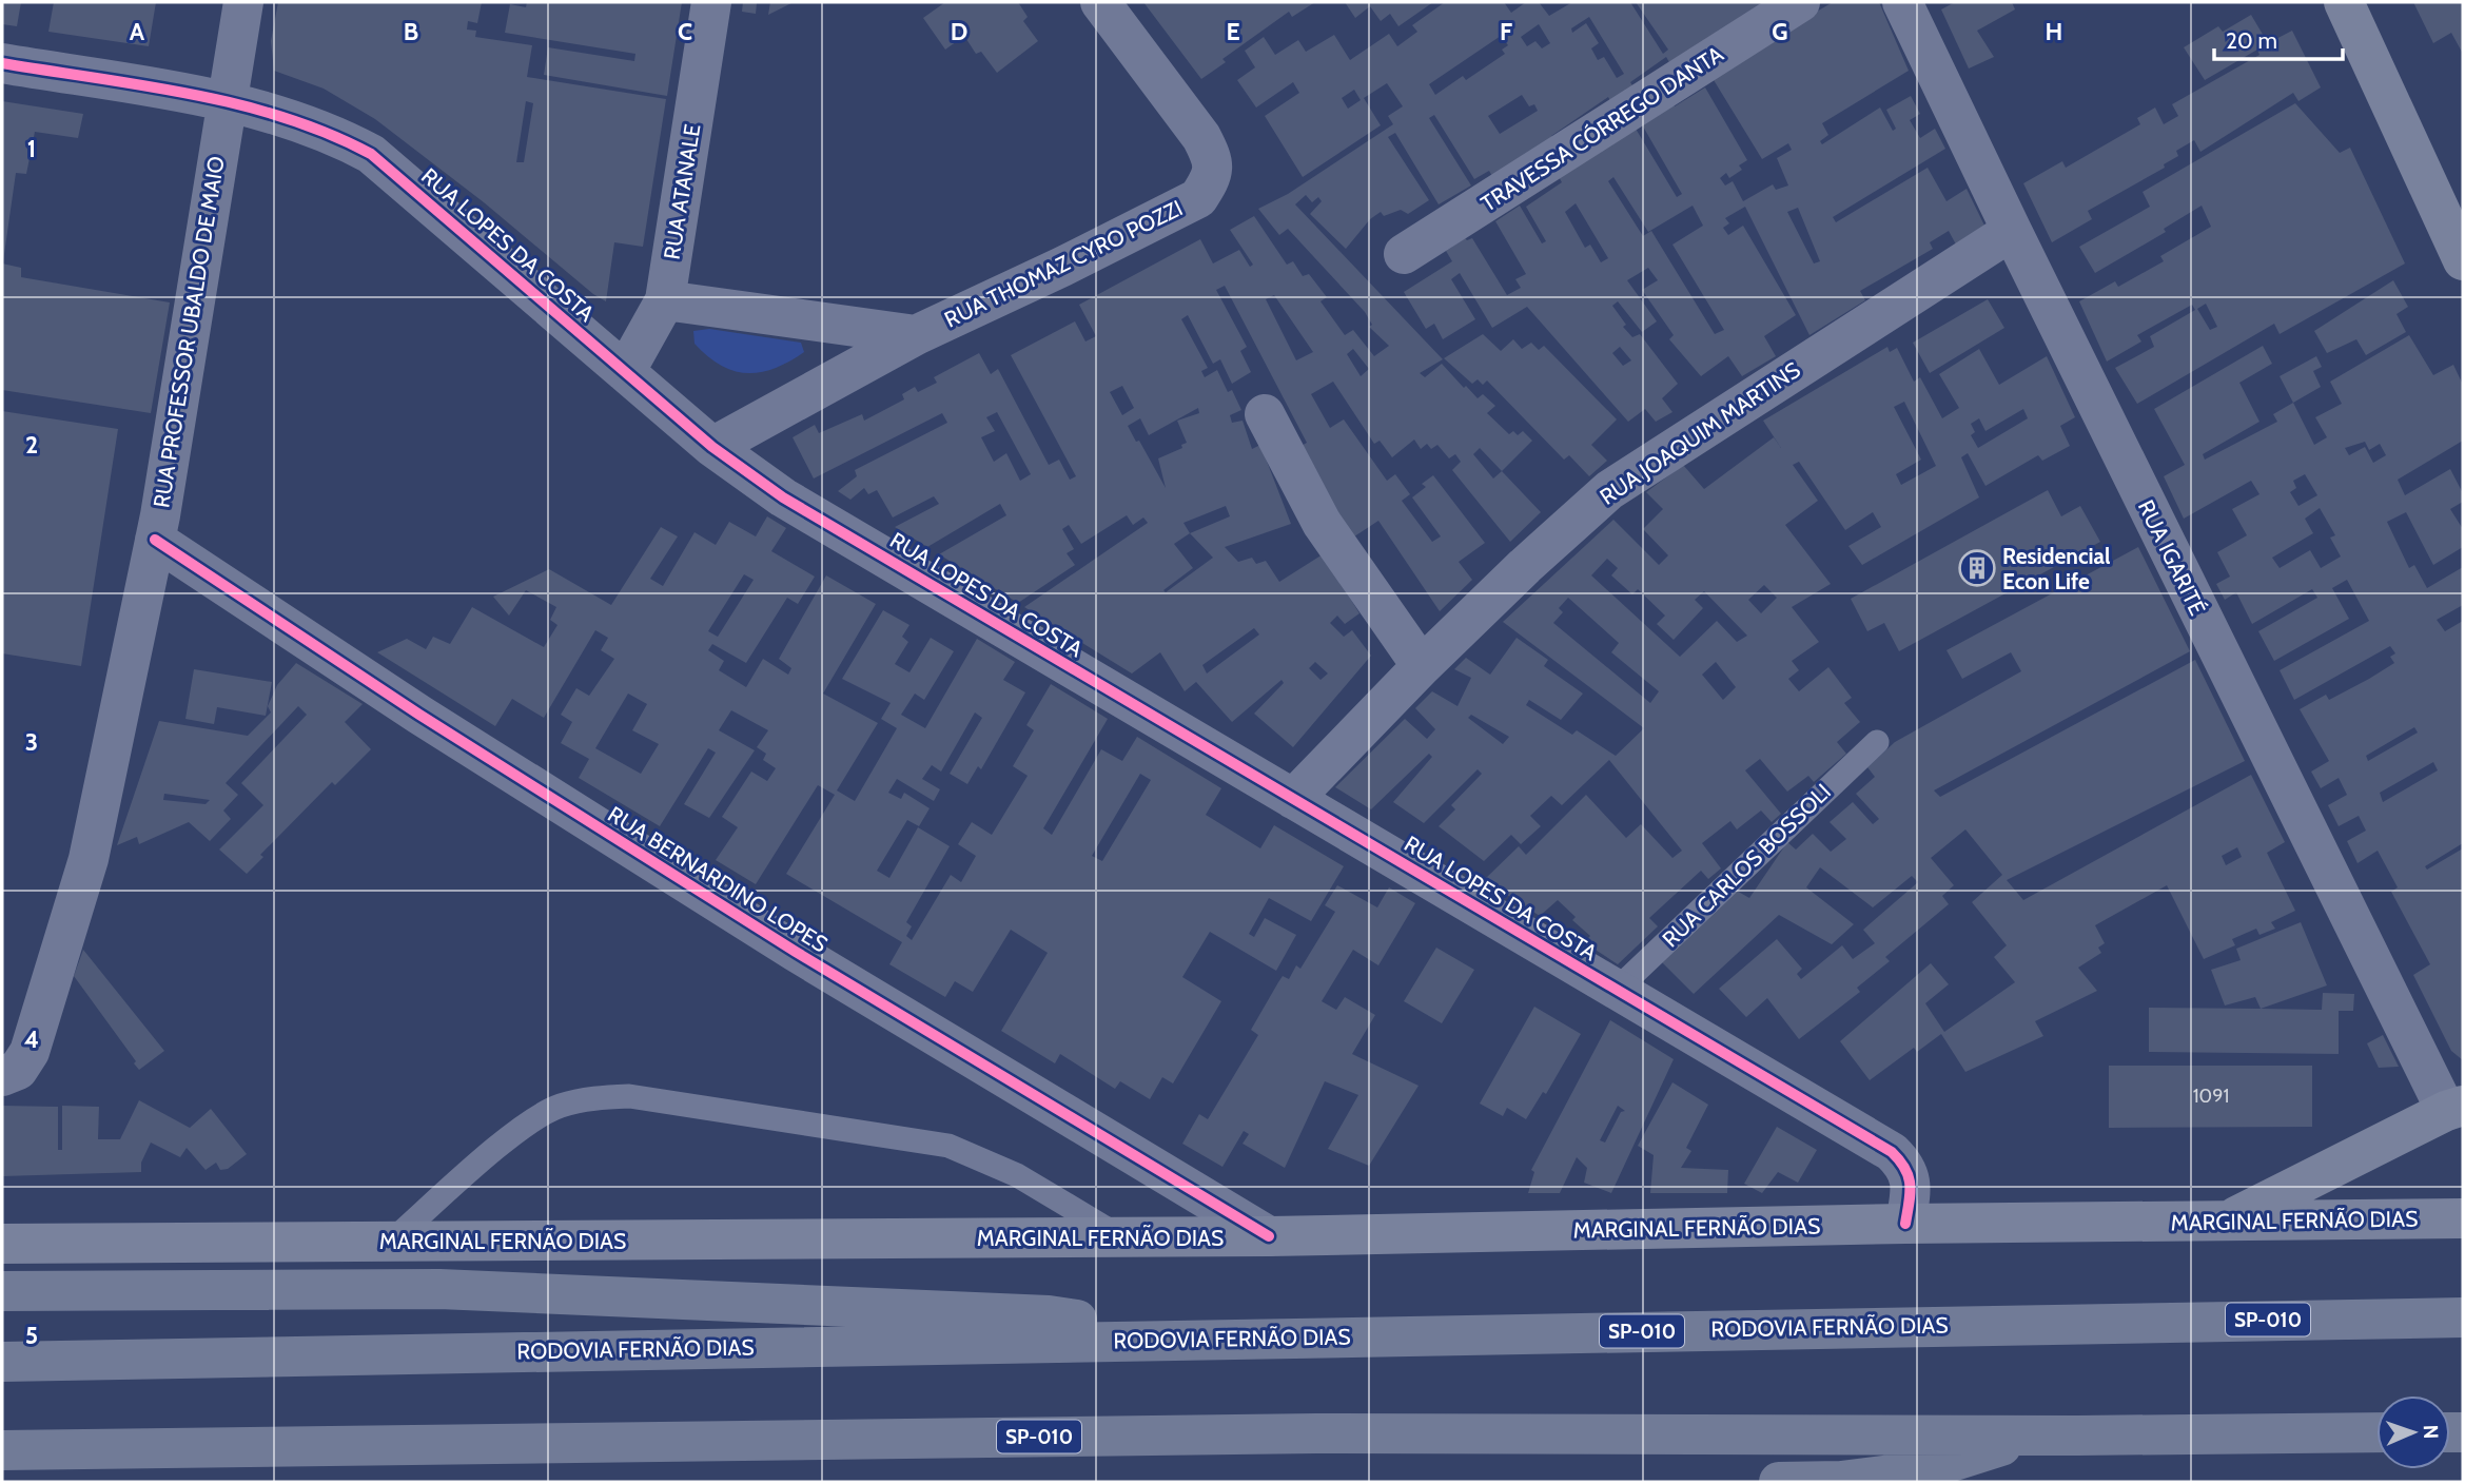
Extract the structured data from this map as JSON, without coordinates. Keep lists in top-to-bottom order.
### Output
{
  "streets": {
    "highway": ["SP-010", "RODOVIA FERNÃO DIAS"],
    "main road": ["MARGINAL FERNÃO DIAS"],
    "street": [
      "TRAVESSA CÓRREGO DANTA",
      "RUA ATANALE",
      "RUA LOPES DA COSTA",
      "RUA THOMAZ CYRO POZZI",
      "RUA PROFESSOR UBALDO DE MAIO",
      "RUA JOAQUIM MARTINS",
      "RUA IGARITÉ",
      "RUA BERNARDINO LOPES"
    ],
    "lane": ["RUA CARLOS BOSSOLI"]
  },
  "crossings": [
    ["RUA ATANALE", "RUA LOPES DA COSTA"],
    ["RUA LOPES DA COSTA", "RUA THOMAZ CYRO POZZI"],
    ["RUA LOPES DA COSTA", "RUA PROFESSOR UBALDO DE MAIO"],
    ["RUA LOPES DA COSTA", "RUA JOAQUIM MARTINS"],
    ["RUA LOPES DA COSTA", "RUA CARLOS BOSSOLI"],
    ["RUA LOPES DA COSTA", "MARGINAL FERNÃO DIAS"],
    ["RUA PROFESSOR UBALDO DE MAIO", "RUA BERNARDINO LOPES"],
    ["RUA JOAQUIM MARTINS", "RUA IGARITÉ"],
    ["RUA BERNARDINO LOPES", "MARGINAL FERNÃO DIAS"]
  ],
  "places": {
    "building": ["Residencial Econ Life"]
  },
  "house_numbers": ["1091"],
  "scale_bar": "20 m",
  "north": "right",
  "grid": {
    "columns": [
      "A",
      "B",
      "C",
      "D",
      "E",
      "F",
      "G",
      "H"
    ],
    "rows": [
      "1",
      "2",
      "3",
      "4",
      "5"
    ]
  }
}
